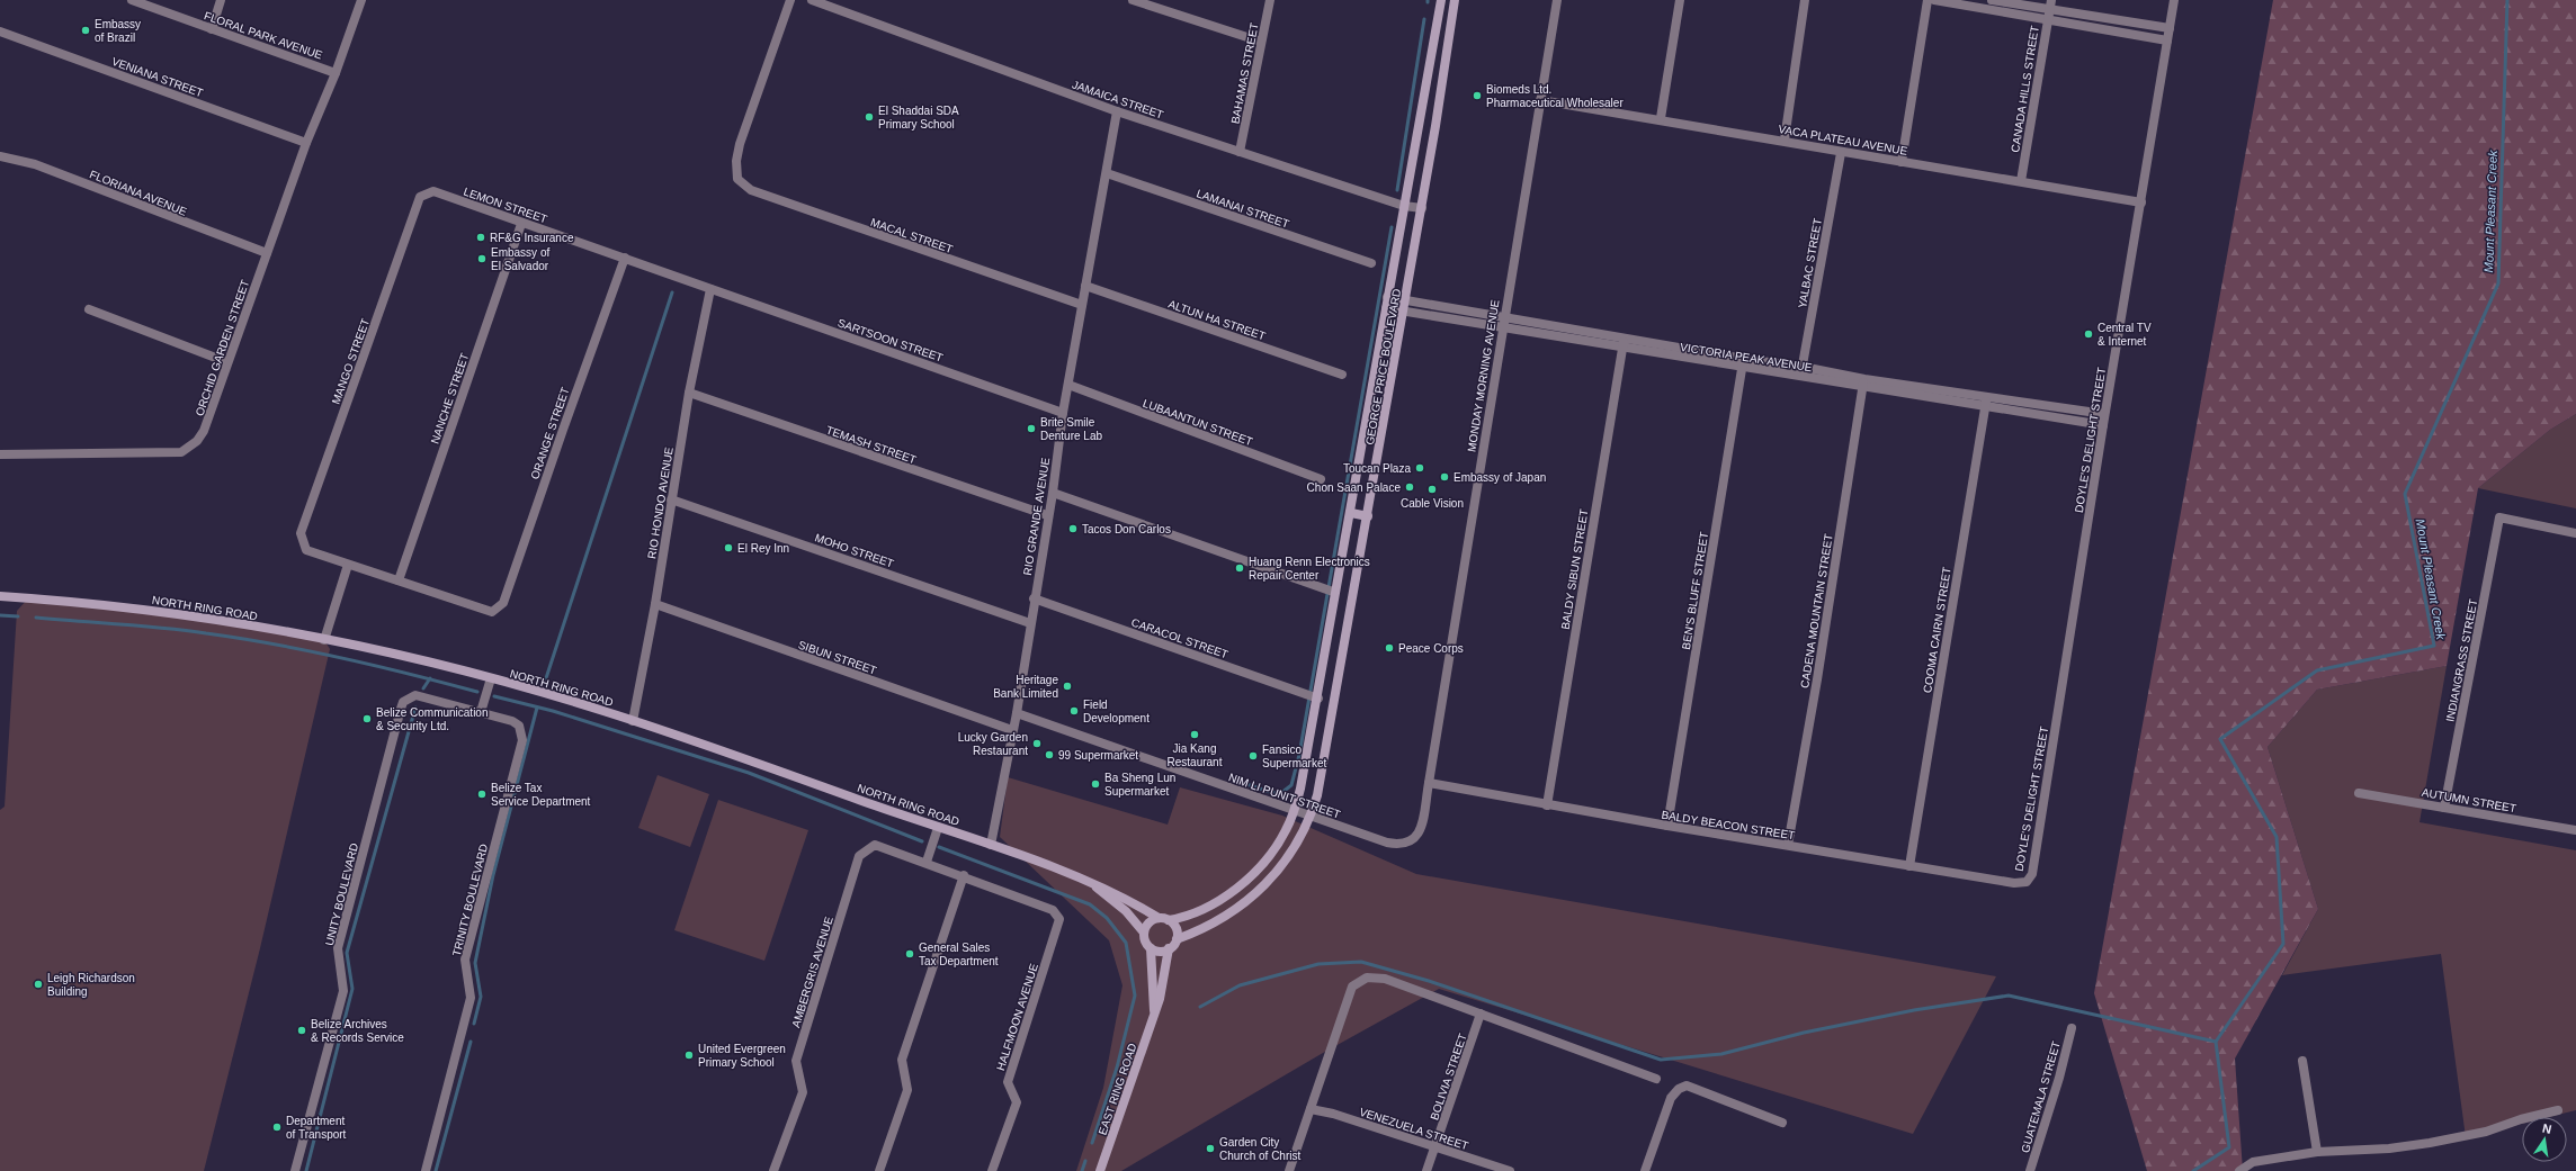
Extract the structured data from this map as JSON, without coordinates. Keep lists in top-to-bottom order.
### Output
{
  "streets": {
    "main road": ["GEORGE PRICE BOULEVARD", "NORTH RING ROAD", "EAST RING ROAD"],
    "street": [
      "FLORAL PARK AVENUE",
      "BAHAMAS STREET",
      "VENIANA STREET",
      "CANADA HILLS STREET",
      "JAMAICA STREET",
      "VACA PLATEAU AVENUE",
      "FLORIANA AVENUE",
      "LEMON STREET",
      "LAMANAI STREET",
      "MACAL STREET",
      "YALBAC STREET",
      "ALTUN HA STREET",
      "SARTSOON STREET",
      "ORCHID GARDEN STREET",
      "VICTORIA PEAK AVENUE",
      "MANGO STREET",
      "MONDAY MORNING AVENUE",
      "NANCHE STREET",
      "LUBAANTUN STREET",
      "ORANGE STREET",
      "DOYLE'S DELIGHT STREET",
      "TEMASH STREET",
      "RIO HONDO AVENUE",
      "RIO GRANDE AVENUE",
      "MOHO STREET",
      "BALDY SIBUN STREET",
      "BEN'S BLUFF STREET",
      "CADENA MOUNTAIN STREET",
      "COOMA CAIRN STREET",
      "CARACOL STREET",
      "SIBUN STREET",
      "INDIANGRASS STREET",
      "NIM LI PUNIT STREET",
      "AUTUMN STREET",
      "BALDY BEACON STREET",
      "UNITY BOULEVARD",
      "TRINITY BOULEVARD",
      "AMBERGRIS AVENUE",
      "HALFMOON AVENUE",
      "BOLIVIA STREET",
      "GUATEMALA STREET",
      "VENEZUELA STREET"
    ]
  },
  "crossings": [
    ["FLORAL PARK AVENUE", "ORCHID GARDEN STREET"],
    ["BAHAMAS STREET", "JAMAICA STREET"],
    ["VENIANA STREET", "ORCHID GARDEN STREET"],
    ["CANADA HILLS STREET", "VACA PLATEAU AVENUE"],
    ["JAMAICA STREET", "GEORGE PRICE BOULEVARD"],
    ["JAMAICA STREET", "RIO GRANDE AVENUE"],
    ["VACA PLATEAU AVENUE", "YALBAC STREET"],
    ["VACA PLATEAU AVENUE", "MONDAY MORNING AVENUE"],
    ["VACA PLATEAU AVENUE", "DOYLE'S DELIGHT STREET"],
    ["FLORIANA AVENUE", "ORCHID GARDEN STREET"],
    ["LEMON STREET", "SARTSOON STREET"],
    ["LEMON STREET", "MANGO STREET"],
    ["LEMON STREET", "NANCHE STREET"],
    ["LEMON STREET", "ORANGE STREET"],
    ["LEMON STREET", "RIO HONDO AVENUE"],
    ["LAMANAI STREET", "RIO GRANDE AVENUE"],
    ["MACAL STREET", "RIO GRANDE AVENUE"],
    ["YALBAC STREET", "VICTORIA PEAK AVENUE"],
    ["ALTUN HA STREET", "RIO GRANDE AVENUE"],
    ["SARTSOON STREET", "RIO HONDO AVENUE"],
    ["SARTSOON STREET", "RIO GRANDE AVENUE"],
    ["VICTORIA PEAK AVENUE", "GEORGE PRICE BOULEVARD"],
    ["VICTORIA PEAK AVENUE", "MONDAY MORNING AVENUE"],
    ["VICTORIA PEAK AVENUE", "DOYLE'S DELIGHT STREET"],
    ["VICTORIA PEAK AVENUE", "BALDY SIBUN STREET"],
    ["VICTORIA PEAK AVENUE", "BEN'S BLUFF STREET"],
    ["VICTORIA PEAK AVENUE", "CADENA MOUNTAIN STREET"],
    ["VICTORIA PEAK AVENUE", "COOMA CAIRN STREET"],
    ["GEORGE PRICE BOULEVARD", "NORTH RING ROAD"],
    ["GEORGE PRICE BOULEVARD", "CARACOL STREET"],
    ["GEORGE PRICE BOULEVARD", "NIM LI PUNIT STREET"],
    ["MONDAY MORNING AVENUE", "NIM LI PUNIT STREET"],
    ["MONDAY MORNING AVENUE", "BALDY BEACON STREET"],
    ["NANCHE STREET", "ORANGE STREET"],
    ["LUBAANTUN STREET", "RIO GRANDE AVENUE"],
    ["DOYLE'S DELIGHT STREET", "BALDY BEACON STREET"],
    ["TEMASH STREET", "RIO HONDO AVENUE"],
    ["TEMASH STREET", "RIO GRANDE AVENUE"],
    ["RIO HONDO AVENUE", "MOHO STREET"],
    ["RIO HONDO AVENUE", "NORTH RING ROAD"],
    ["RIO HONDO AVENUE", "SIBUN STREET"],
    ["RIO GRANDE AVENUE", "MOHO STREET"],
    ["RIO GRANDE AVENUE", "NORTH RING ROAD"],
    ["RIO GRANDE AVENUE", "CARACOL STREET"],
    ["RIO GRANDE AVENUE", "SIBUN STREET"],
    ["RIO GRANDE AVENUE", "NIM LI PUNIT STREET"],
    ["BALDY SIBUN STREET", "BALDY BEACON STREET"],
    ["BEN'S BLUFF STREET", "BALDY BEACON STREET"],
    ["CADENA MOUNTAIN STREET", "BALDY BEACON STREET"],
    ["COOMA CAIRN STREET", "BALDY BEACON STREET"],
    ["INDIANGRASS STREET", "AUTUMN STREET"],
    ["NIM LI PUNIT STREET", "BALDY BEACON STREET"],
    ["UNITY BOULEVARD", "TRINITY BOULEVARD"],
    ["BOLIVIA STREET", "VENEZUELA STREET"]
  ],
  "water": ["Mount Pleasant Creek"],
  "places": [
    "Embassy of Brazil",
    "Biomeds Ltd. Pharmaceutical Wholesaler",
    "El Shaddai SDA Primary School",
    "RF&G Insurance",
    "Embassy of El Salvador",
    "Central TV & Internet",
    "Brite Smile Denture Lab",
    "Toucan Plaza",
    "Embassy of Japan",
    "Chon Saan Palace",
    "Cable Vision",
    "Tacos Don Carlos",
    "El Rey Inn",
    "Huang Renn Electronics Repair Center",
    "Peace Corps",
    "Heritage Bank Limited",
    "Field Development",
    "Belize Communication & Security Ltd.",
    "Jia Kang Restaurant",
    "Lucky Garden Restaurant",
    "99 Supermarket",
    "Fansico Supermarket",
    "Ba Sheng Lun Supermarket",
    "Belize Tax Service Department",
    "General Sales Tax Department",
    "Leigh Richardson Building",
    "Belize Archives & Records Service",
    "United Evergreen Primary School",
    "Department of Transport",
    "Garden City Church of Christ"
  ],
  "north": "top"
}
